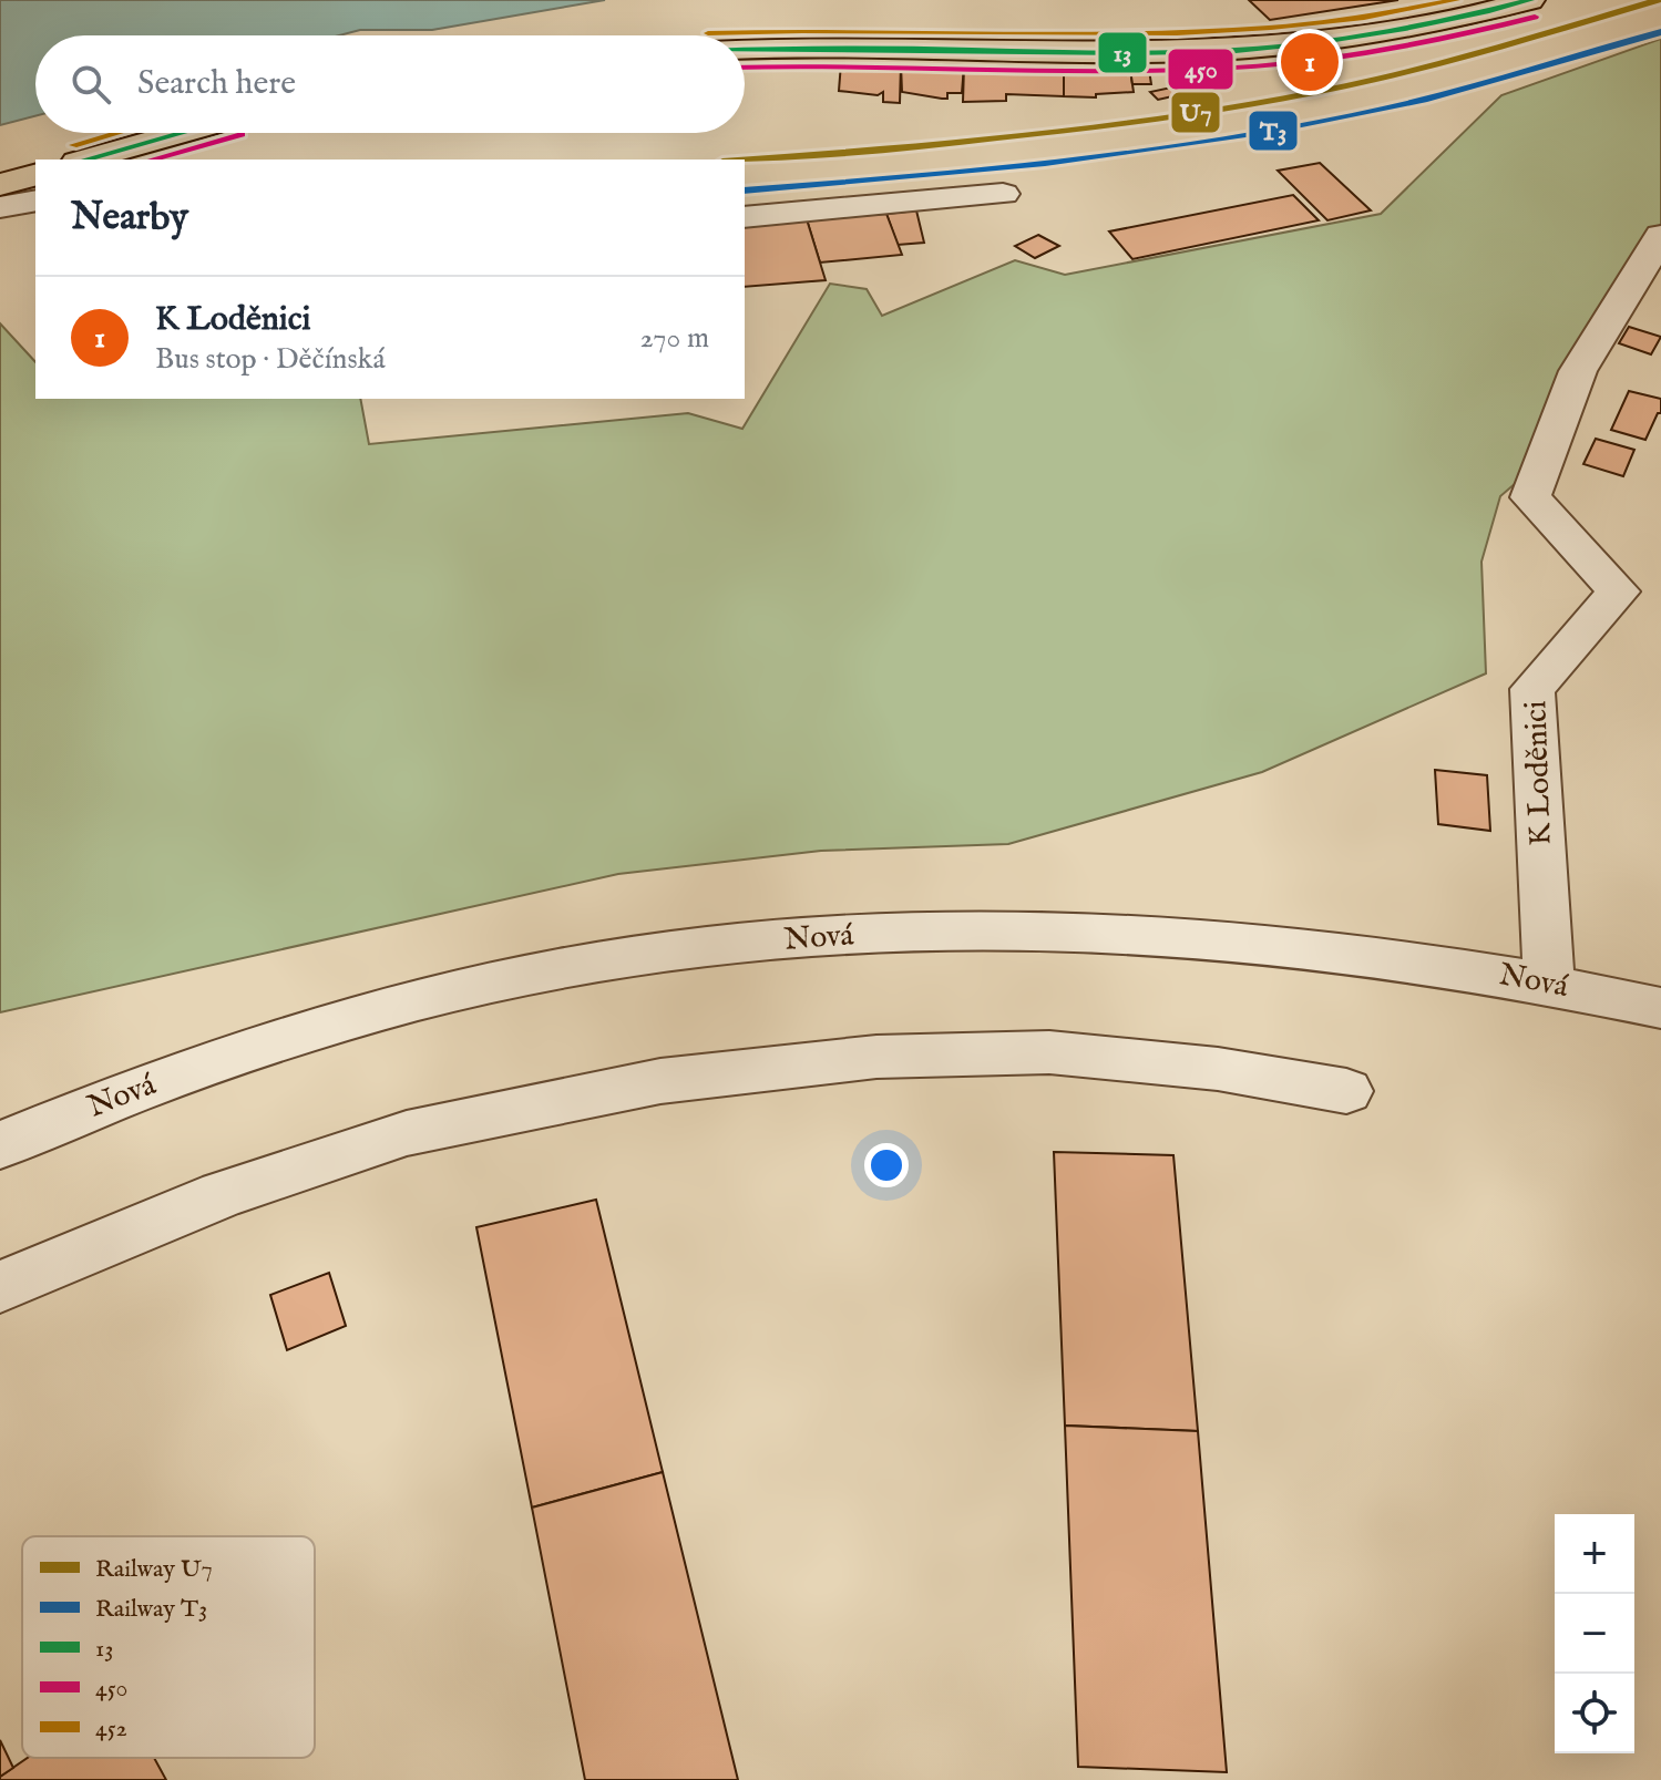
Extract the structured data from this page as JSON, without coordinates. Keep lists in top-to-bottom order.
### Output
{
  "streets": {
    "street": ["K Loděnici", "Nová"]
  },
  "crossings": [
    ["K Loděnici", "Nová"]
  ],
  "lines": [
    "rail line U7",
    "transit line 13",
    "transit line 452",
    "transit line 450",
    "rail line T3"
  ],
  "legend": [
    "Railway U7",
    "Railway T3",
    "13",
    "450",
    "452"
  ],
  "page": {
    "pins": "1",
    "search": "Search here",
    "heading": "Nearby",
    "list": [
      {
        "mark": "1",
        "name": "K Loděnici",
        "note": "Bus stop · Děčínská",
        "value": "270 m"
      }
    ],
    "map_buttons": ["+", "−"]
  }
}
